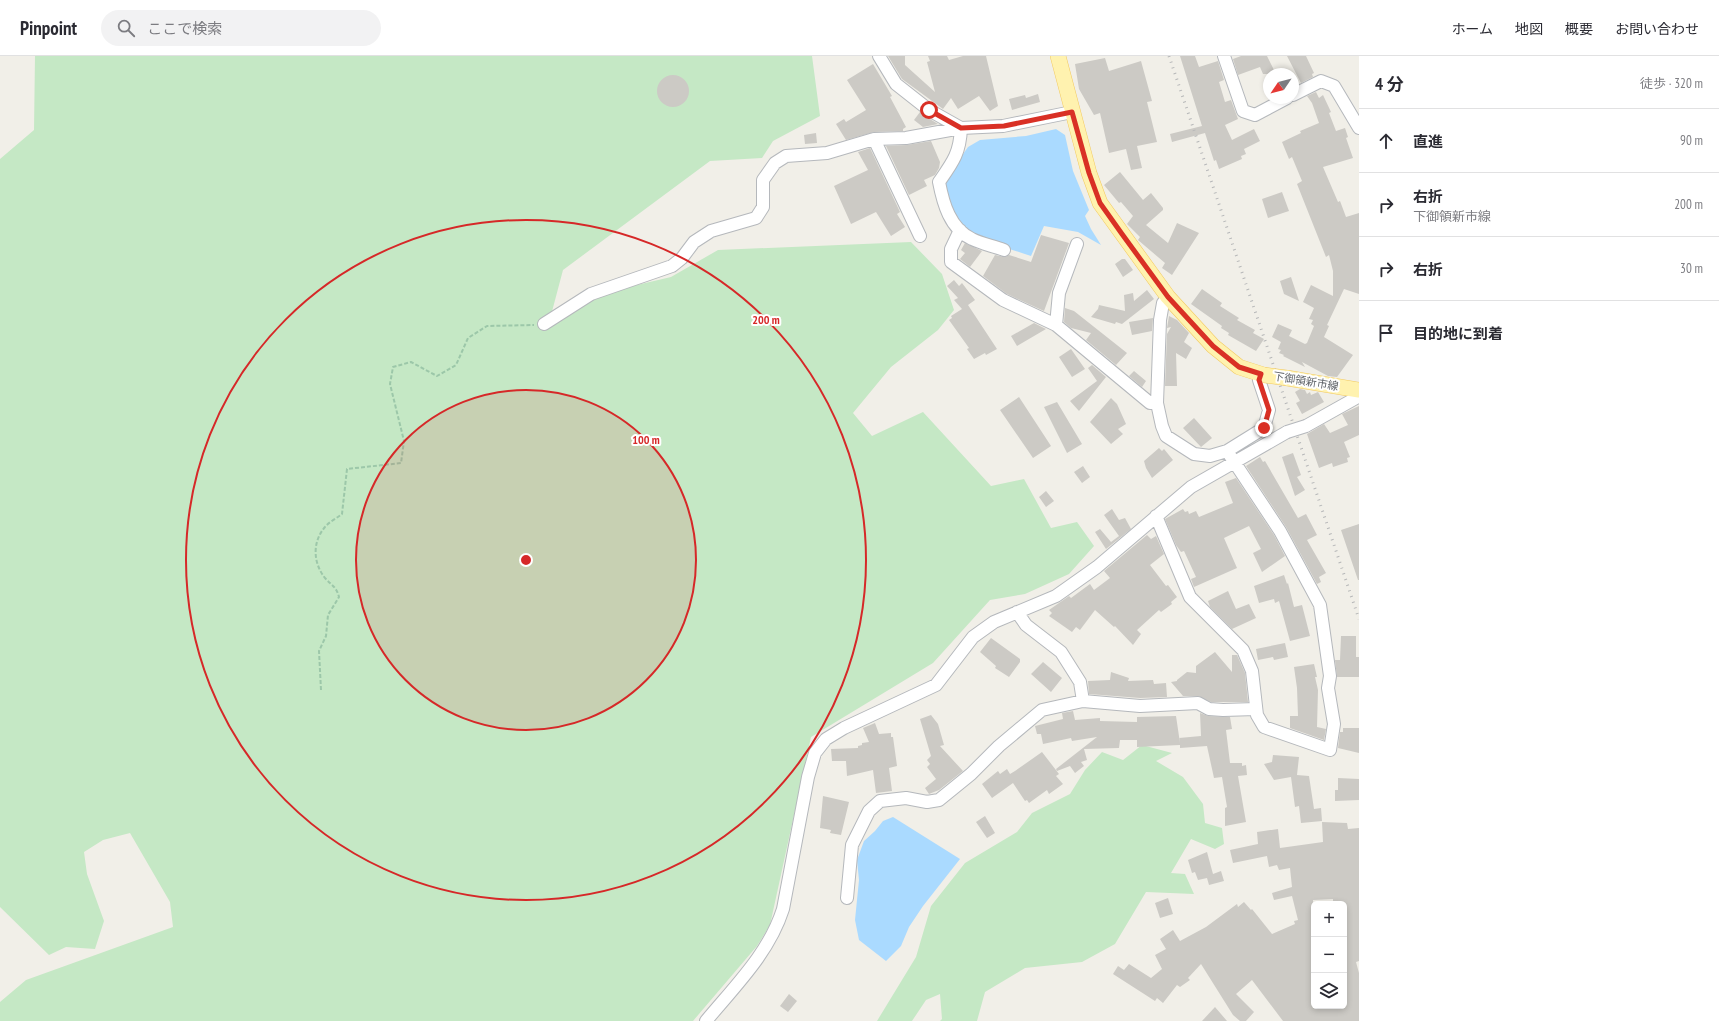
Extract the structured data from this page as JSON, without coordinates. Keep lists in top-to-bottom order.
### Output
{
  "streets": {
    "main road": ["下御領新市線"]
  },
  "north": "bottom left",
  "page": {
    "header": "Pinpoint",
    "search": "ここで検索",
    "nav": [
      "ホーム",
      "地図",
      "概要",
      "お問い合わせ"
    ],
    "heading": ["4 分", "徒歩 · 320 m"],
    "list": [
      ["直進", "90 m"],
      ["右折", "下御領新市線", "200 m"],
      ["右折", "30 m"],
      "目的地に到着"
    ],
    "map_buttons": ["+", "−"]
  },
  "rings": ["200 m", "100 m"]
}
